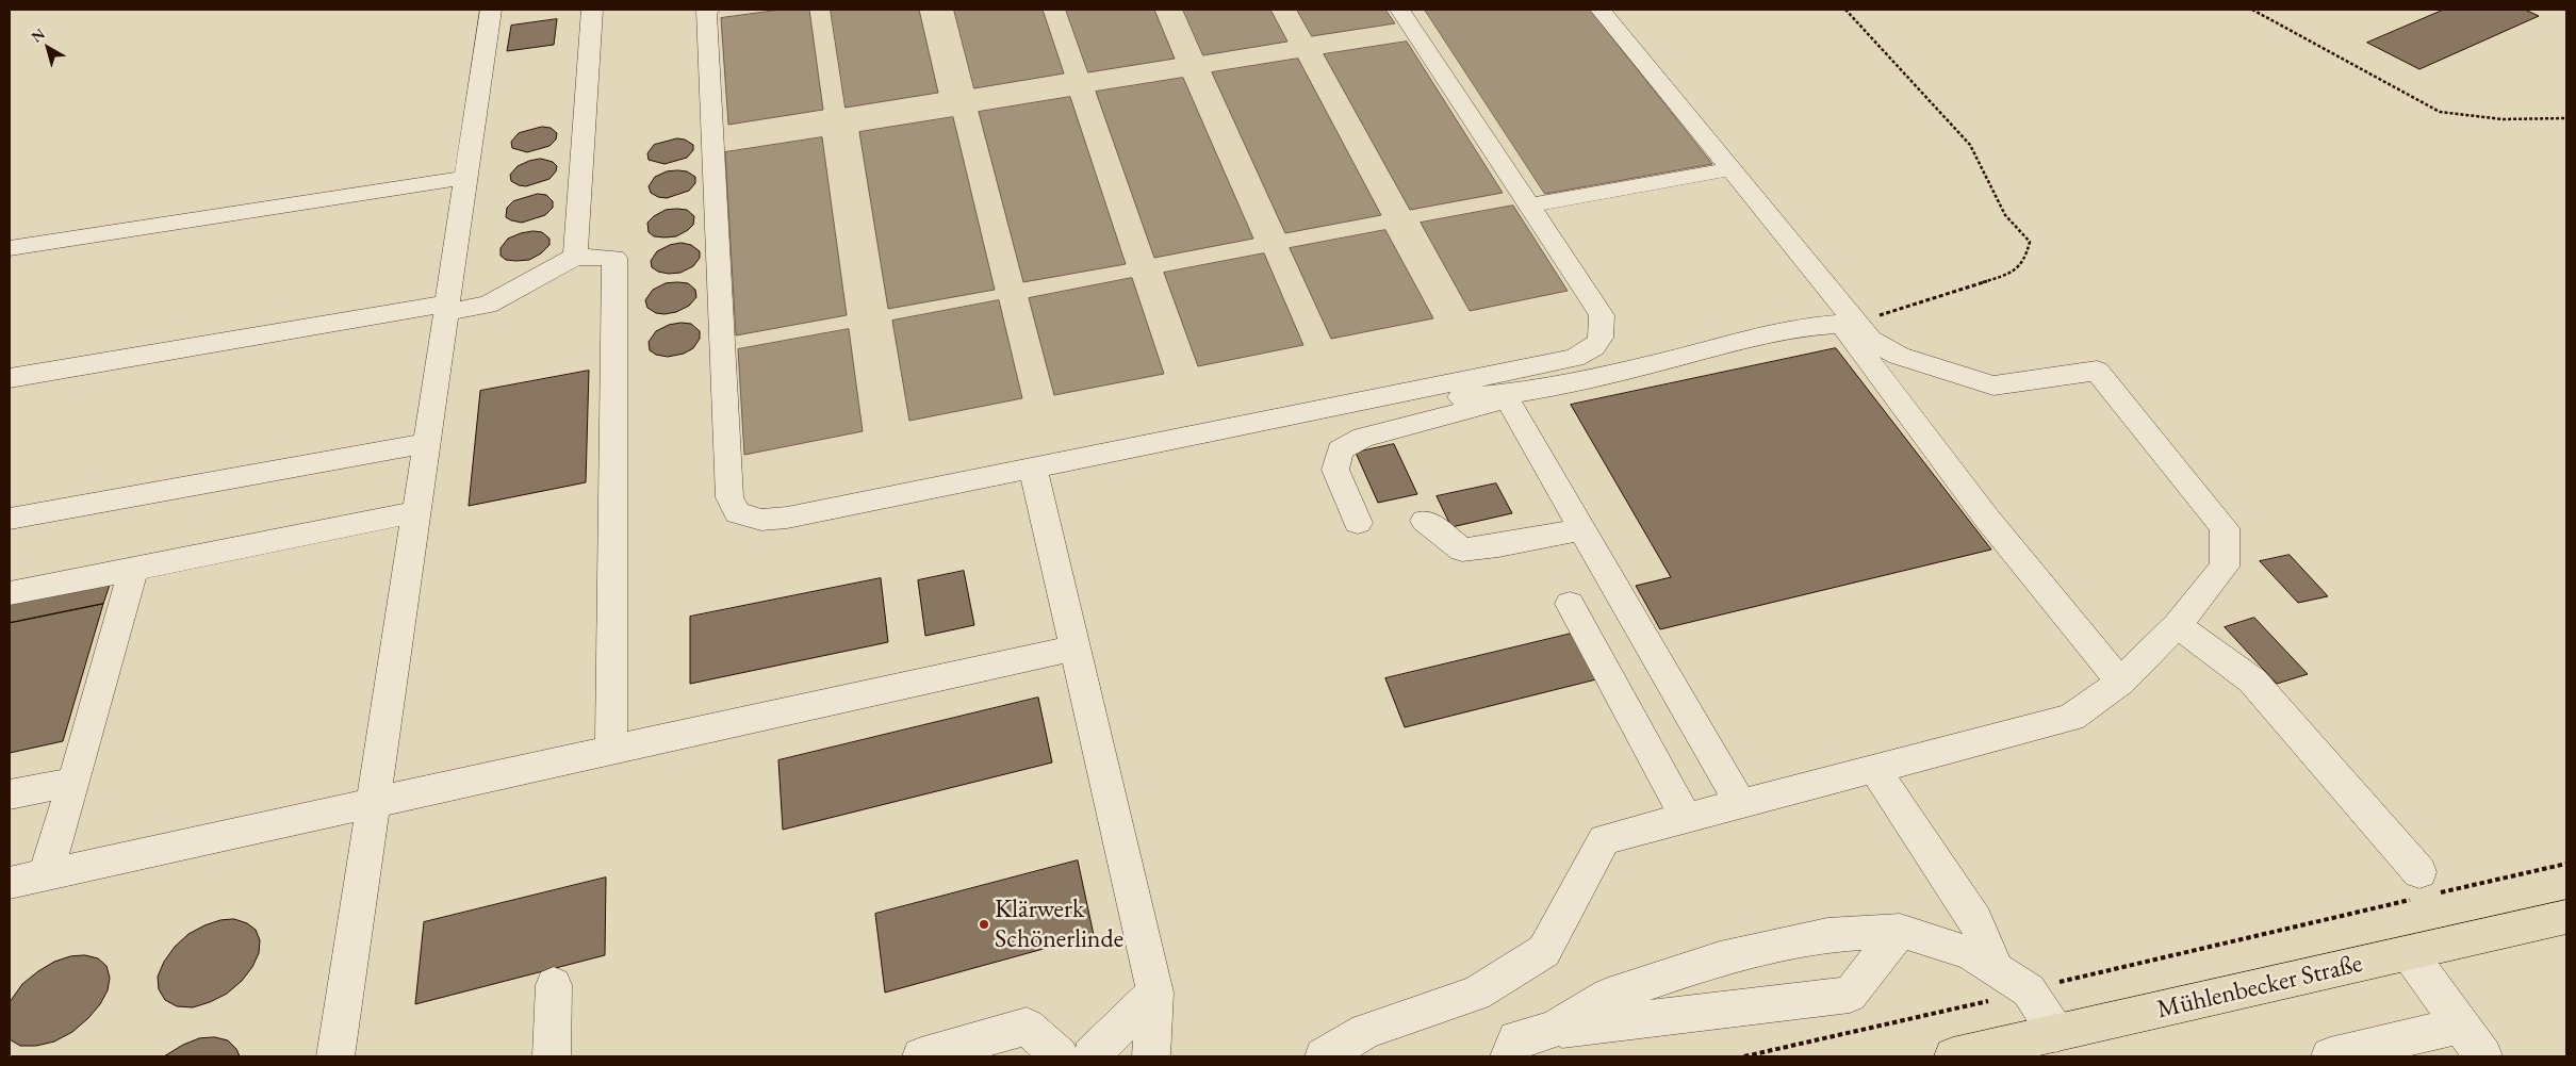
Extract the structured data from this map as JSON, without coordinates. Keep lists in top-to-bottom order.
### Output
{
  "streets": {
    "main road": ["Mühlenbecker Straße"]
  },
  "places": ["Klärwerk Schönerlinde"],
  "north": "top left"
}
